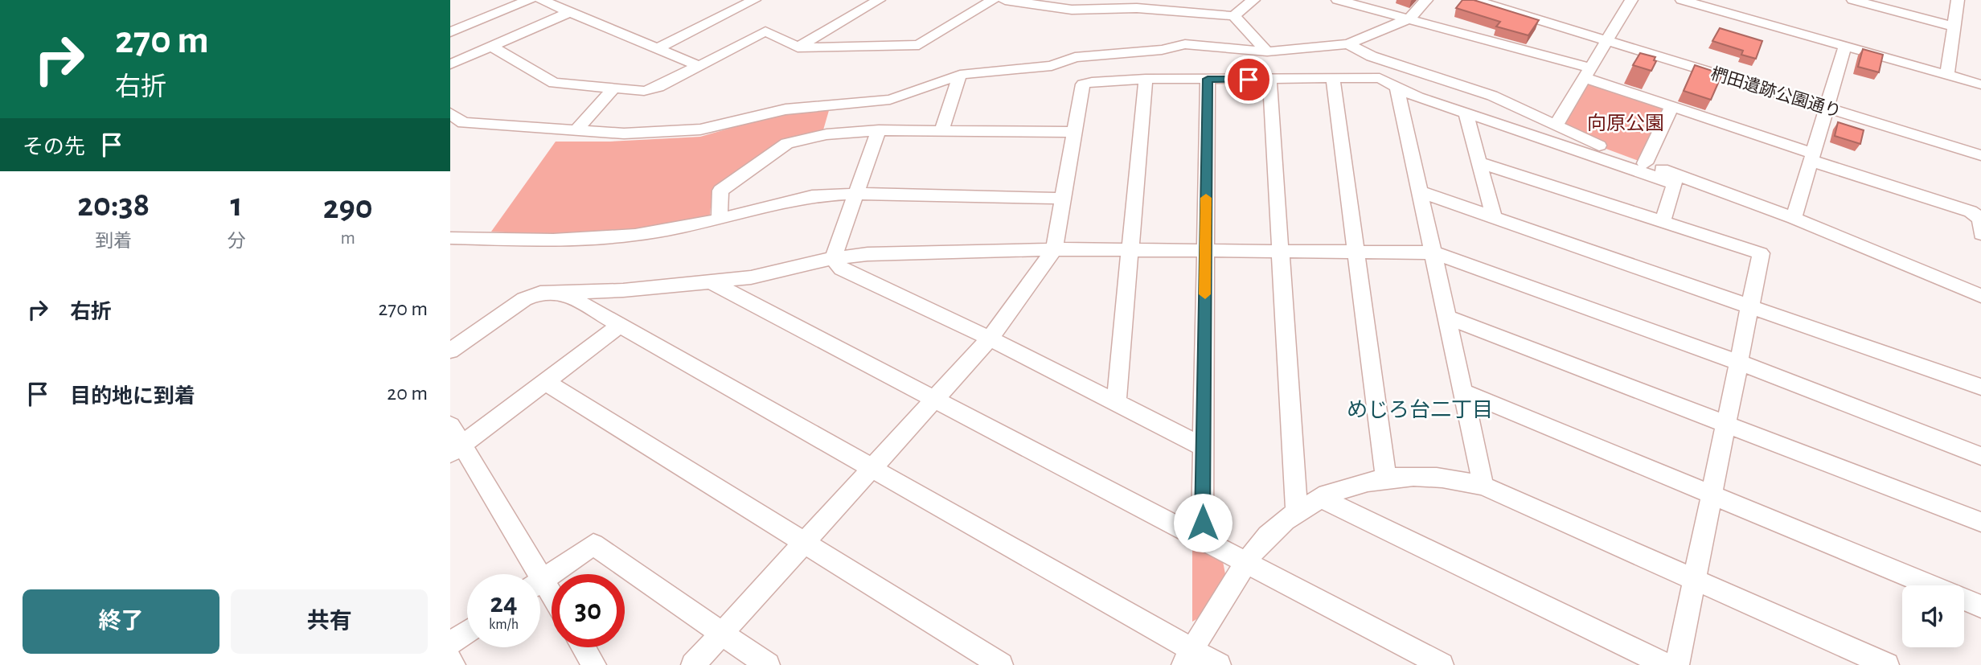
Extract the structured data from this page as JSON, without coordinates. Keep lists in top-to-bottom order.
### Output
{
  "streets": {
    "street": ["椚田遺跡公園通り"]
  },
  "districts": ["めじろ台二丁目"],
  "parks": ["向原公園"],
  "page": {
    "turn": ["270 m", "右折"],
    "then": "その先",
    "eta": [
      "20:38",
      "到着",
      "1",
      "分",
      "290",
      "m"
    ],
    "list": [
      {
        "name": "右折",
        "value": "270 m"
      },
      {
        "name": "目的地に到着",
        "value": "20 m"
      }
    ],
    "speed": "24 km/h",
    "limit": "30",
    "buttons": ["終了", "共有"]
  }
}
